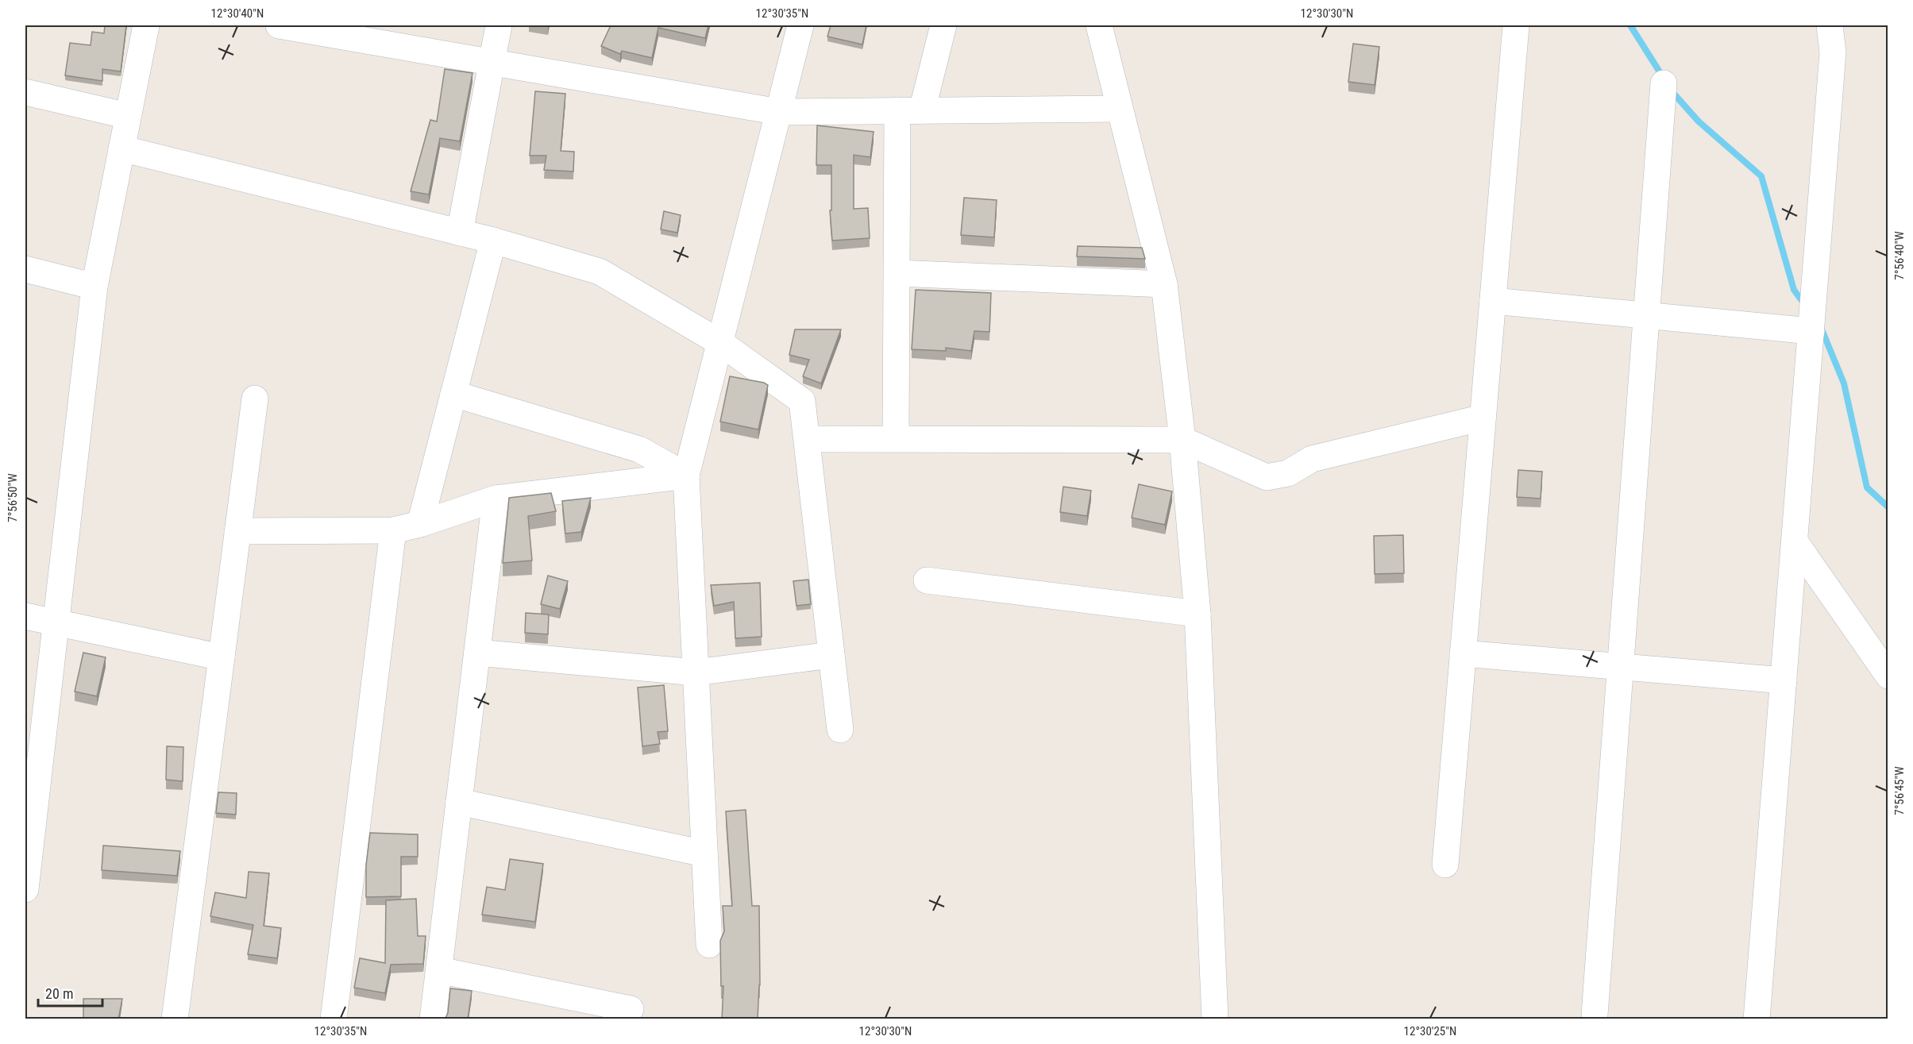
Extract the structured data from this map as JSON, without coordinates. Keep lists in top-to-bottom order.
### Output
{
  "scale_bar": "20 m",
  "coordinates": [
    "12°30'40\"N",
    "12°30'35\"N",
    "12°30'30\"N",
    "7°56'40\"W",
    "7°56'50\"W",
    "7°56'45\"W",
    "12°30'25\"N"
  ]
}
